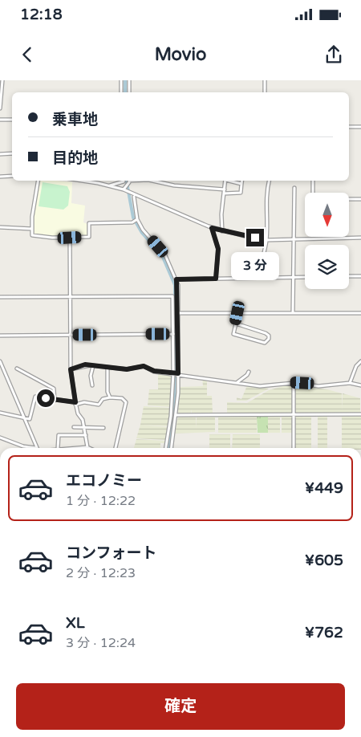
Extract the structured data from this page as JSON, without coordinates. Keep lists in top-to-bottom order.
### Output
{
  "north": "bottom",
  "page": {
    "status": "12:18",
    "header": "Movio",
    "banner": ["乗車地", "目的地"],
    "bubble": "3 分",
    "list": [
      {
        "name": "エコノミー",
        "note": "1 分 · 12:22",
        "value": "¥449"
      },
      {
        "name": "コンフォート",
        "note": "2 分 · 12:23",
        "value": "¥605"
      },
      {
        "name": "XL",
        "note": "3 分 · 12:24",
        "value": "¥762"
      }
    ],
    "buttons": "確定"
  }
}
